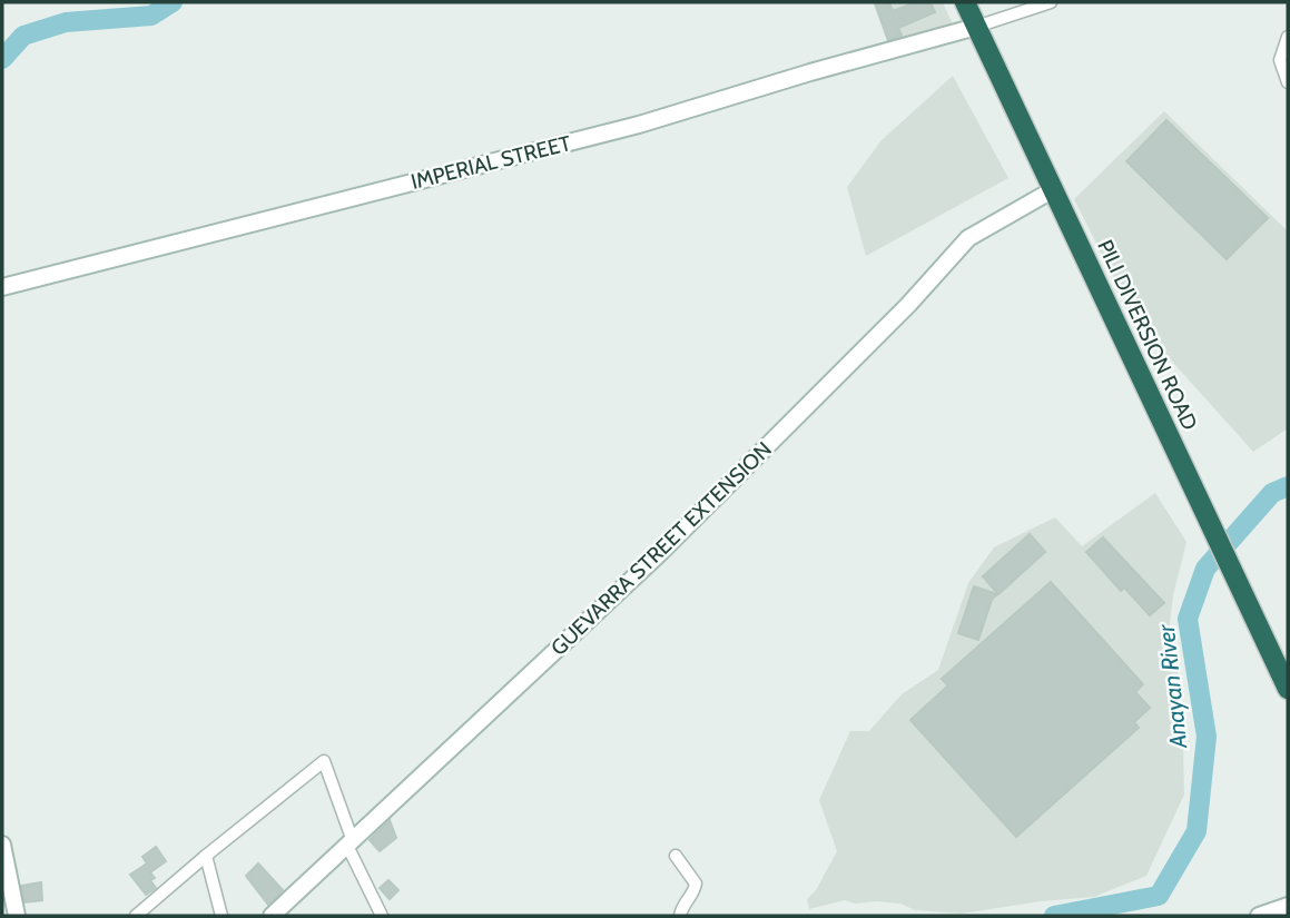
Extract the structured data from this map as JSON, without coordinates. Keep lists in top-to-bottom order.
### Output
{
  "streets": {
    "highway": ["PILI DIVERSION ROAD"],
    "street": ["IMPERIAL STREET", "GUEVARRA STREET EXTENSION"]
  },
  "crossings": [
    ["IMPERIAL STREET", "PILI DIVERSION ROAD"],
    ["PILI DIVERSION ROAD", "GUEVARRA STREET EXTENSION"]
  ],
  "water": ["Anayan River"]
}
